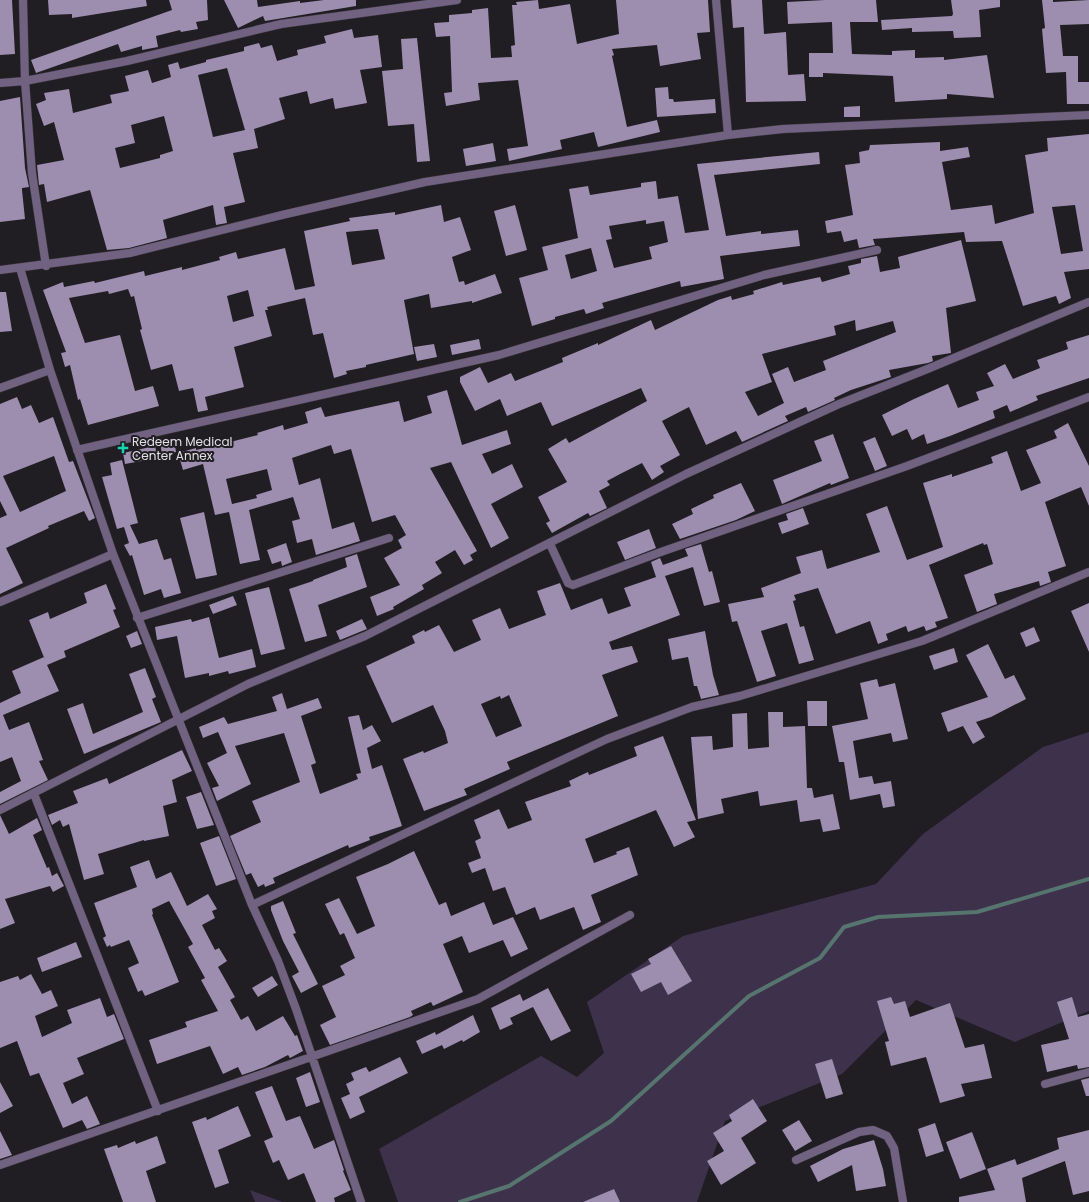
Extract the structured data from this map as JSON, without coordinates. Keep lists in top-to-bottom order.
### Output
{
  "places": {
    "health": ["Redeem Medical Center Annex"]
  }
}
